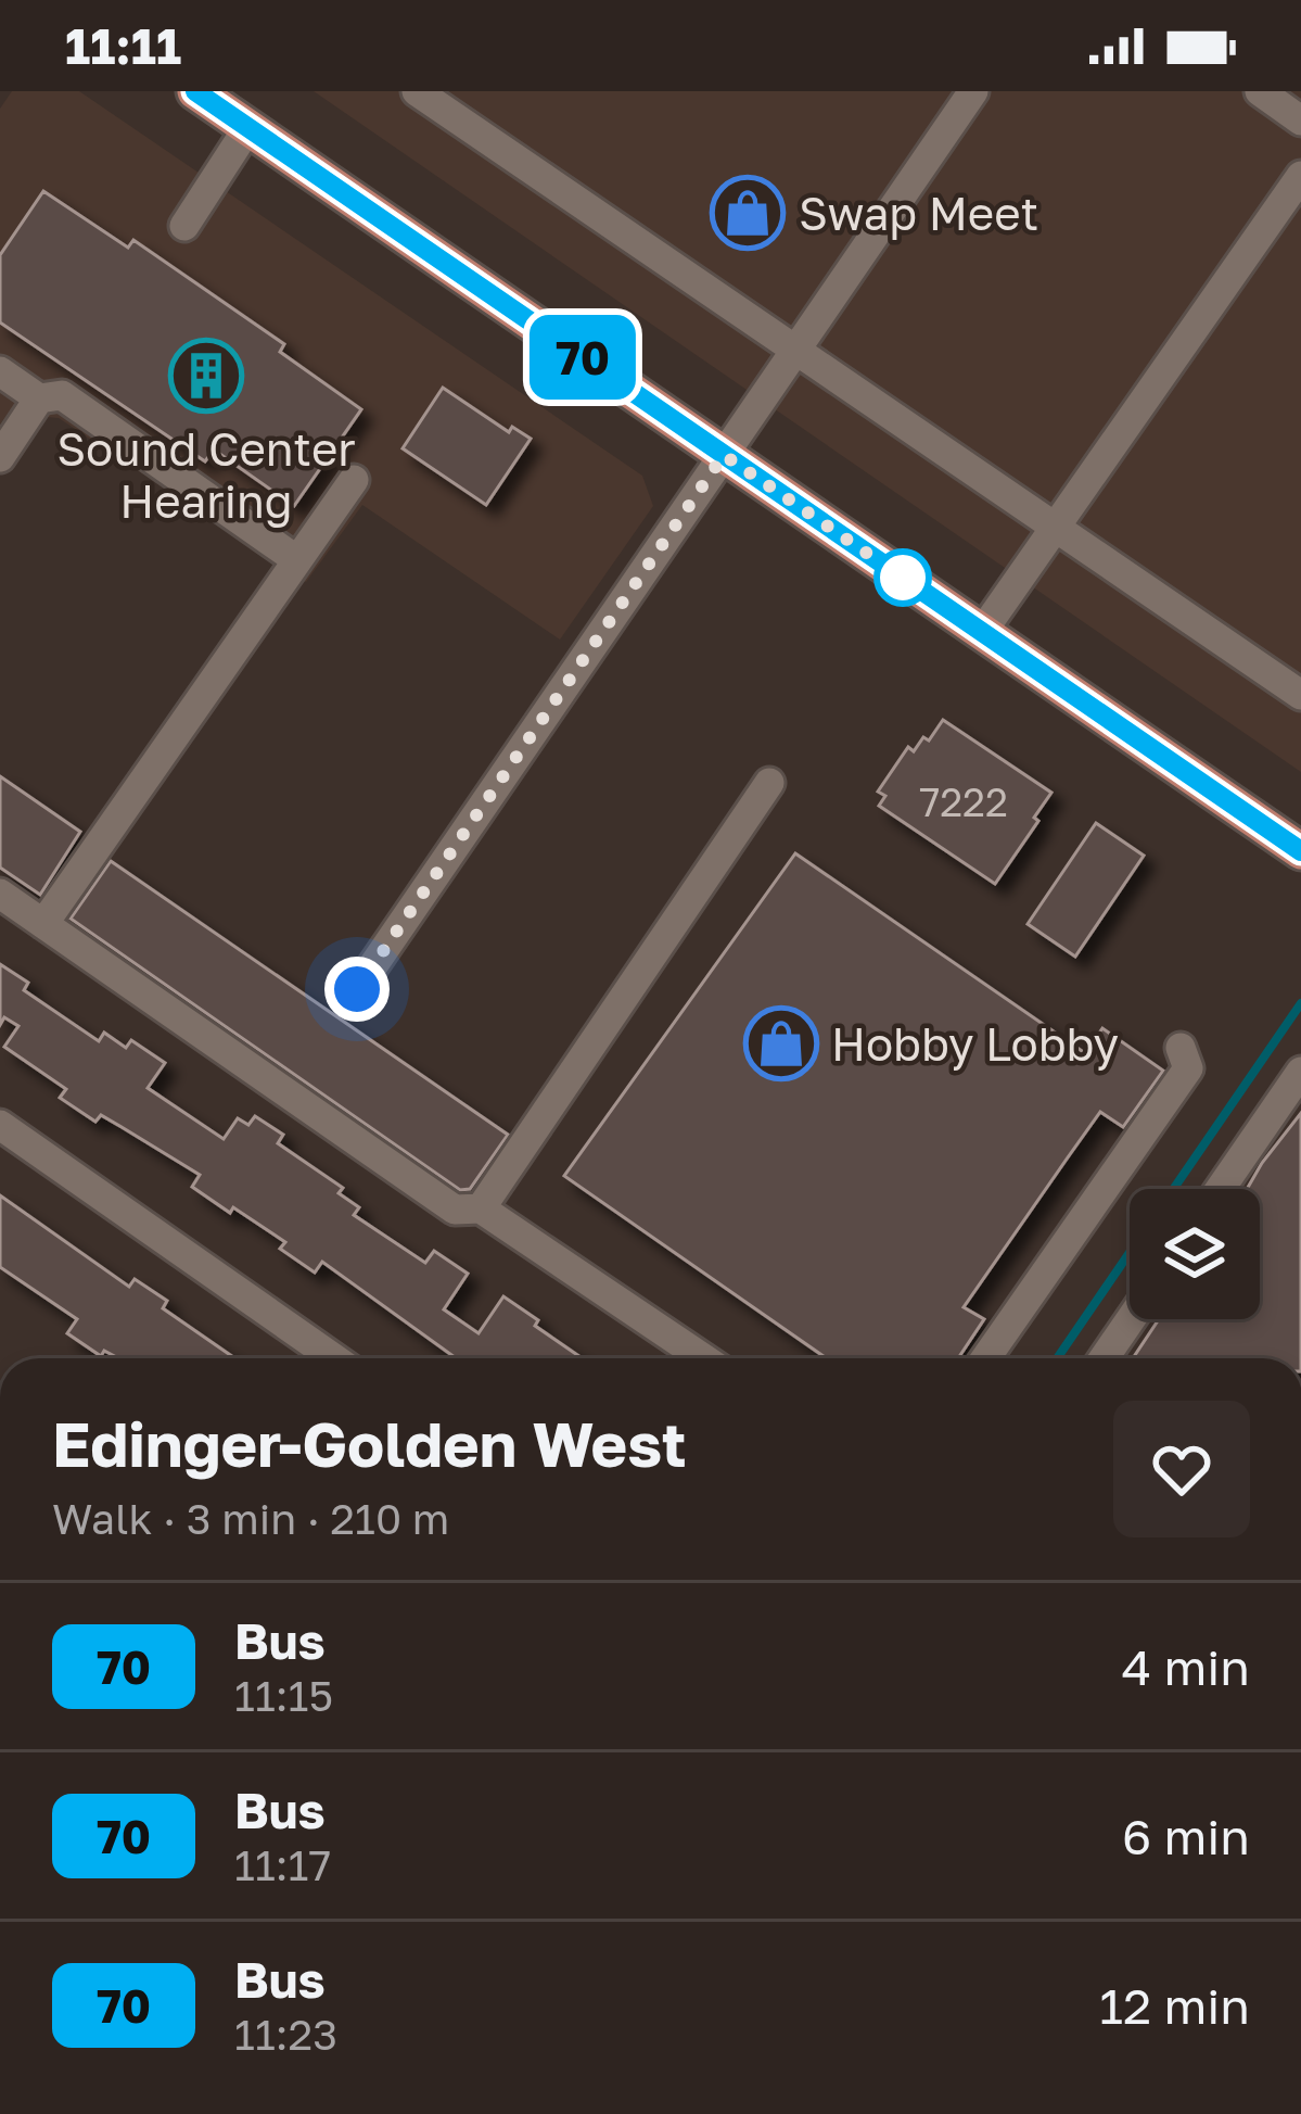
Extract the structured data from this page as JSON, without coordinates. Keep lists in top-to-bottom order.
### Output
{
  "places": {
    "shop": ["Swap Meet", "Hobby Lobby"],
    "building": ["Sound Center Hearing"]
  },
  "lines": ["bus line 70"],
  "house_numbers": ["7222"],
  "page": {
    "status": "11:11",
    "on_map": "70",
    "heading": ["Edinger-Golden West", "Walk · 3 min · 210 m"],
    "list": [
      {
        "mark": "70",
        "name": "Bus",
        "note": "11:15",
        "value": "4 min"
      },
      {
        "mark": "70",
        "name": "Bus",
        "note": "11:17",
        "value": "6 min"
      },
      {
        "mark": "70",
        "name": "Bus",
        "note": "11:23",
        "value": "12 min"
      }
    ]
  }
}
